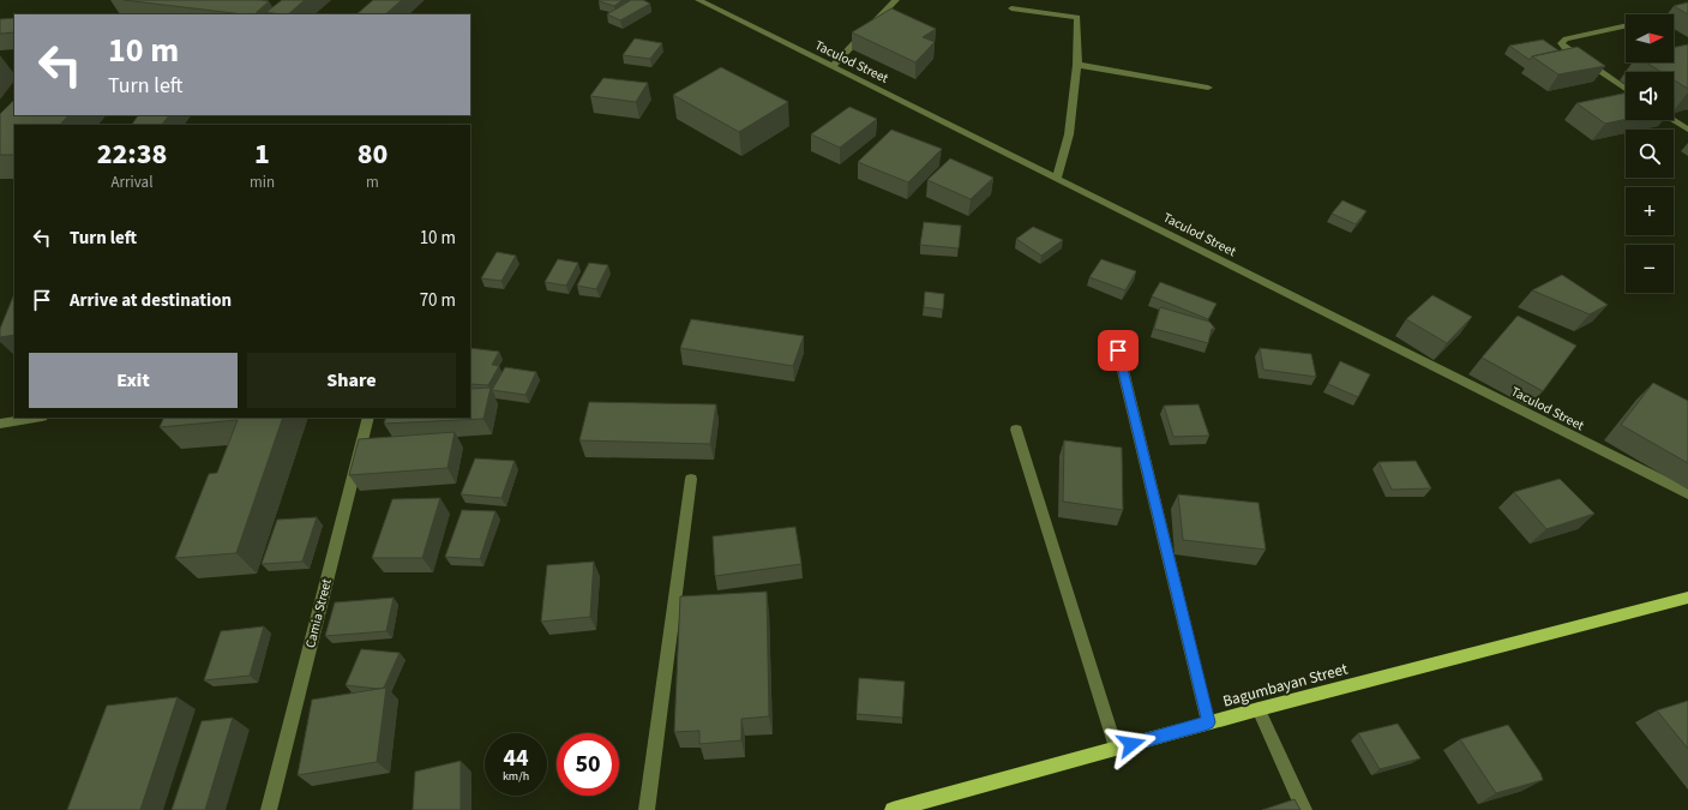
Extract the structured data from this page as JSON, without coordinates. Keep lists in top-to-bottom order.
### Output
{
  "streets": {
    "main road": ["Bagumbayan Street"],
    "street": ["Taculod Street", "Camia Street"]
  },
  "north": "right",
  "page": {
    "map_buttons": ["+", "−"],
    "turn": ["10 m", "Turn left"],
    "eta": [
      "22:38",
      "Arrival",
      "1",
      "min",
      "80",
      "m"
    ],
    "list": [
      {
        "name": "Turn left",
        "value": "10 m"
      },
      {
        "name": "Arrive at destination",
        "value": "70 m"
      }
    ],
    "buttons": ["Exit", "Share"],
    "speed": "44 km/h",
    "limit": "50"
  }
}
